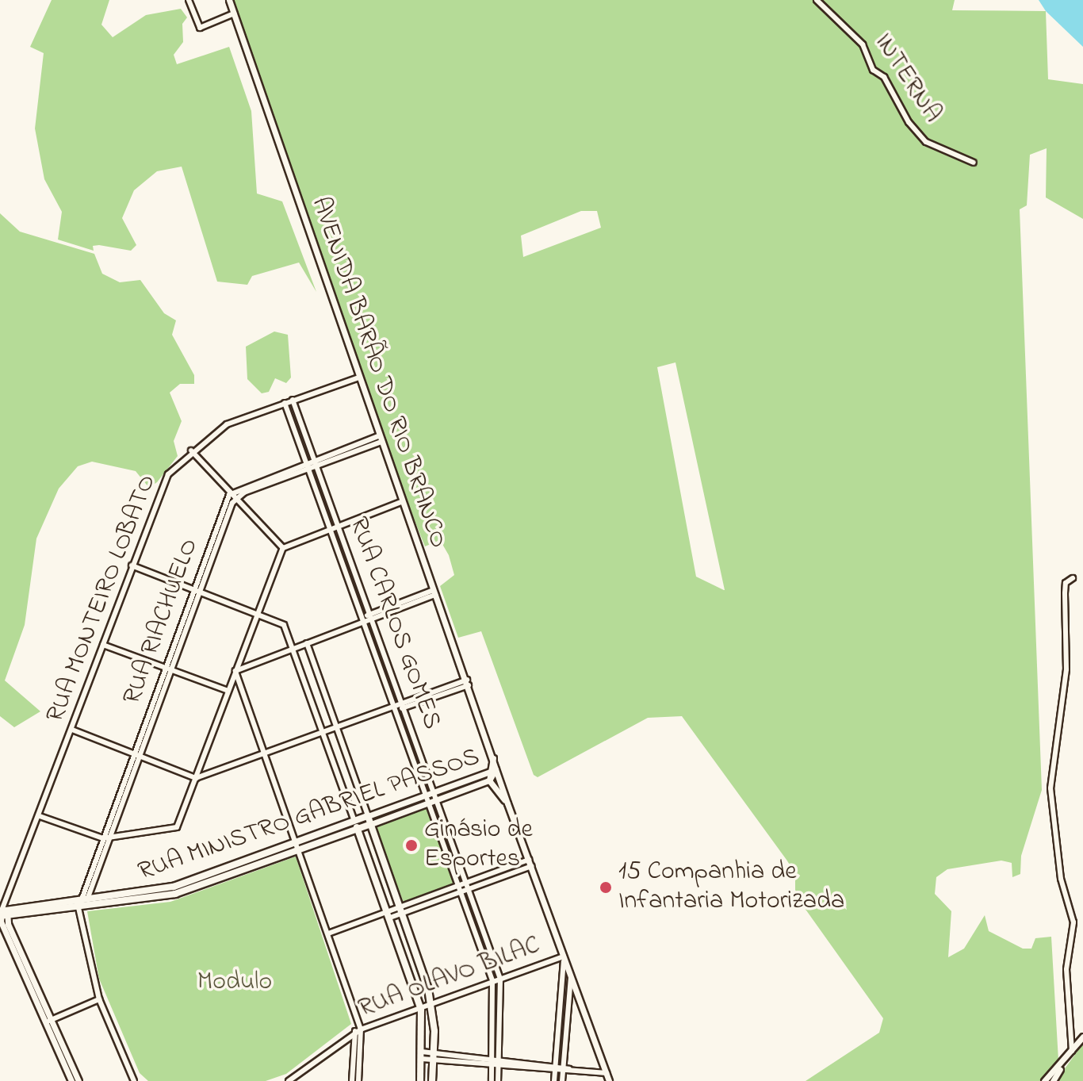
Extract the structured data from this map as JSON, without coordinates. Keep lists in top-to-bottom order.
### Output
{
  "streets": {
    "main road": ["RUA MINISTRO GABRIEL PASSOS"],
    "street": [
      "INTERNA",
      "AVENIDA BARÃO DO RIO BRANCO",
      "RUA MONTEIRO LOBATO",
      "RUA RIACHUELO",
      "RUA CARLOS GOMES",
      "RUA OLAVO BILAC"
    ]
  },
  "crossings": [
    ["AVENIDA BARÃO DO RIO BRANCO", "RUA MONTEIRO LOBATO"],
    ["AVENIDA BARÃO DO RIO BRANCO", "RUA MINISTRO GABRIEL PASSOS"],
    ["AVENIDA BARÃO DO RIO BRANCO", "RUA OLAVO BILAC"],
    ["RUA MONTEIRO LOBATO", "RUA CARLOS GOMES"],
    ["RUA MONTEIRO LOBATO", "RUA MINISTRO GABRIEL PASSOS"],
    ["RUA RIACHUELO", "RUA MINISTRO GABRIEL PASSOS"],
    ["RUA CARLOS GOMES", "RUA MINISTRO GABRIEL PASSOS"],
    ["RUA CARLOS GOMES", "RUA OLAVO BILAC"]
  ],
  "parks": ["Modulo"],
  "places": ["Ginásio de Esportes", "15 Companhia de Infantaria Motorizada"]
}
